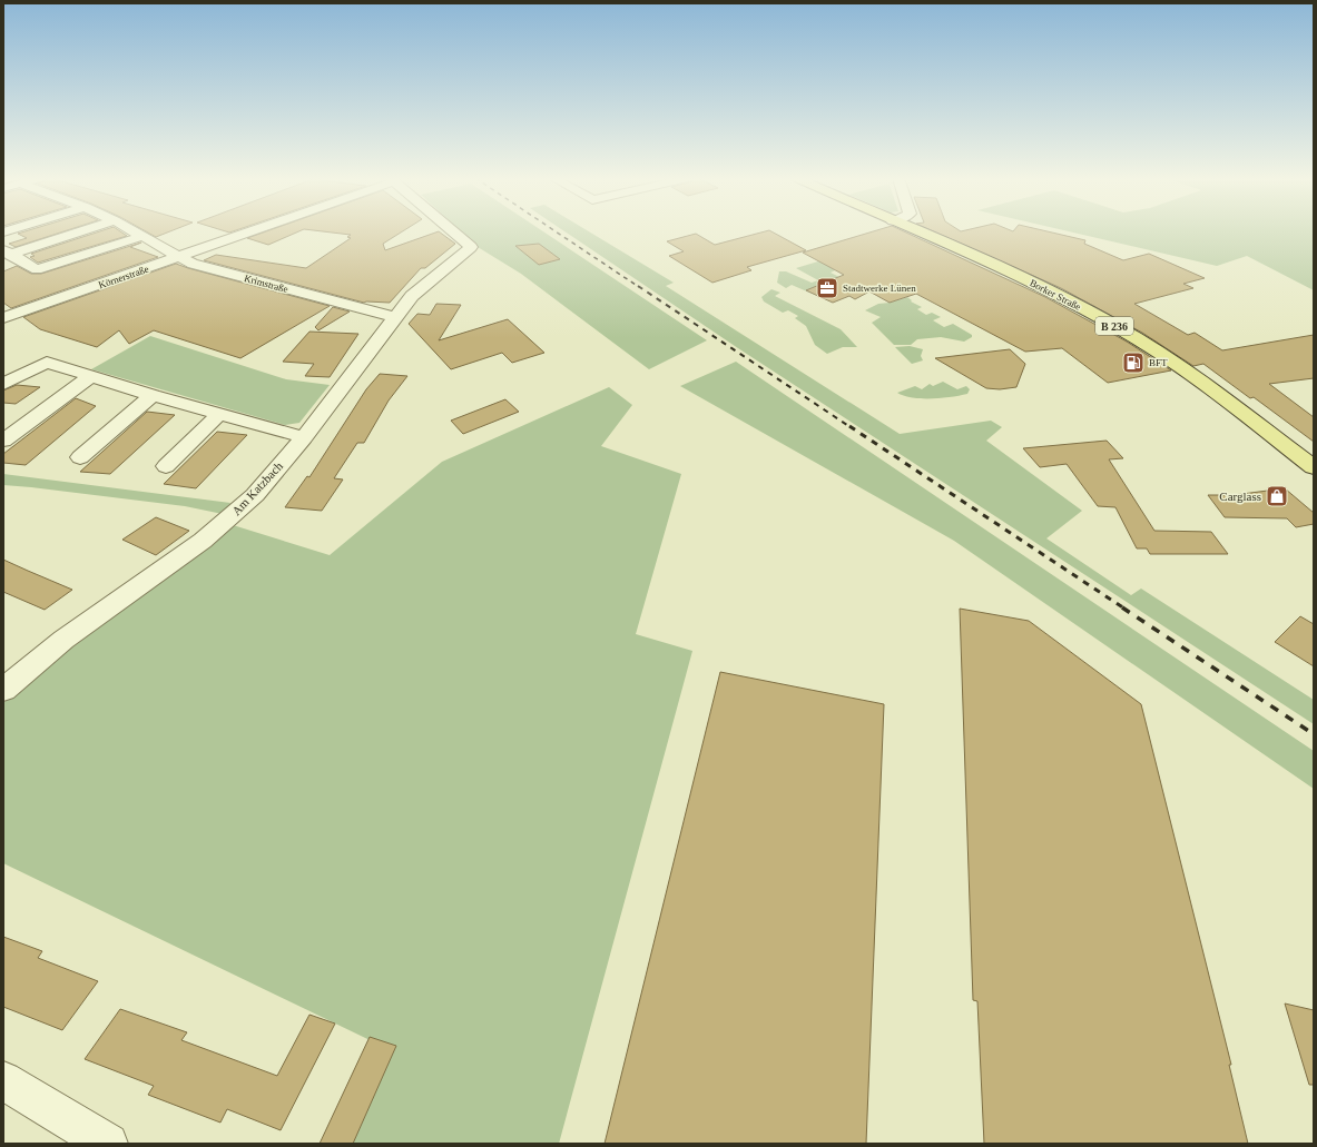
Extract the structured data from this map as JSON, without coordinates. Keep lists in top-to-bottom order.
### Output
{
  "streets": {
    "main road": ["Borker Straße", "B 236"],
    "street": ["Körnerstraße", "Krimstraße", "Am Katzbach"]
  },
  "crossings": [
    ["Körnerstraße", "Krimstraße"],
    ["Krimstraße", "Am Katzbach"]
  ],
  "places": {
    "office": ["Stadtwerke Lünen"],
    "fuel station": ["BFT"],
    "shop": ["Carglass"]
  }
}
